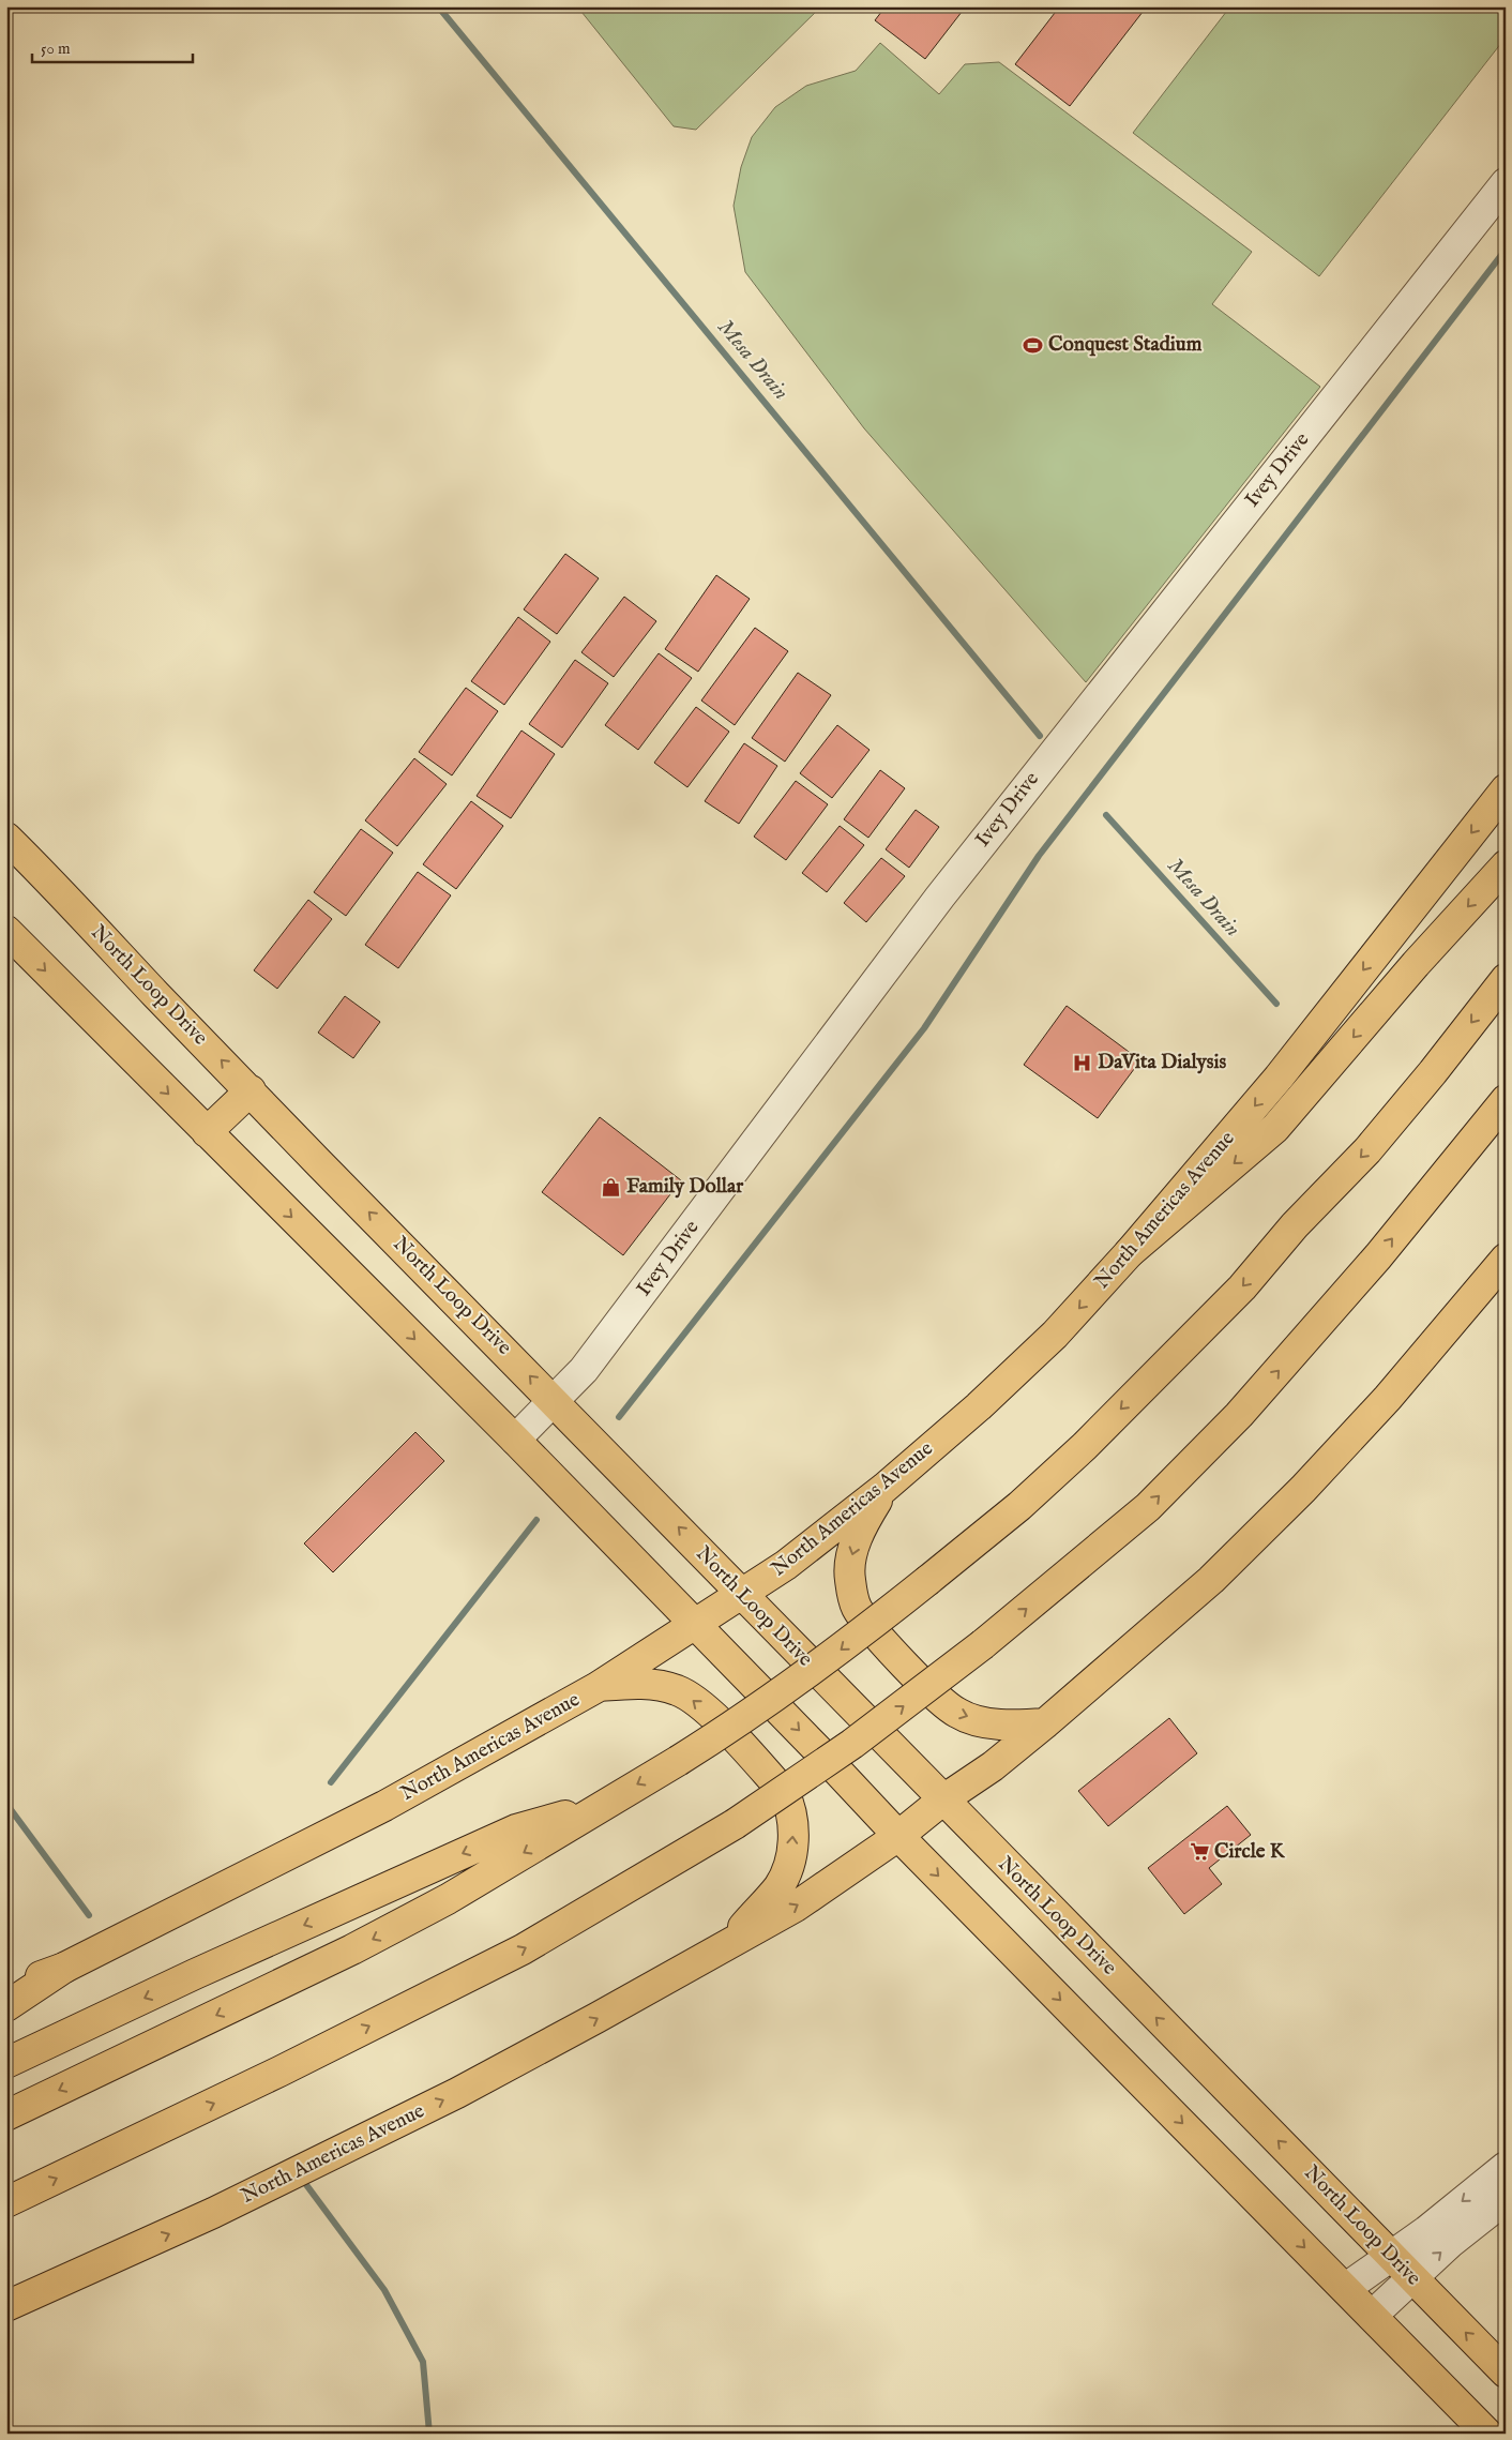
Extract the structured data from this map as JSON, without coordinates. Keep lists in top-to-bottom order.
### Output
{
  "streets": {
    "main road": ["North Loop Drive", "North Americas Avenue"],
    "street": ["Ivey Drive"]
  },
  "crossings": [
    ["Ivey Drive", "North Loop Drive"],
    ["North Loop Drive", "North Americas Avenue"]
  ],
  "water": ["Mesa Drain"],
  "places": {
    "sports": ["Conquest Stadium"],
    "hospital": ["DaVita Dialysis"],
    "shop": ["Family Dollar"],
    "supermarket": ["Circle K"]
  },
  "scale_bar": "50 m"
}
